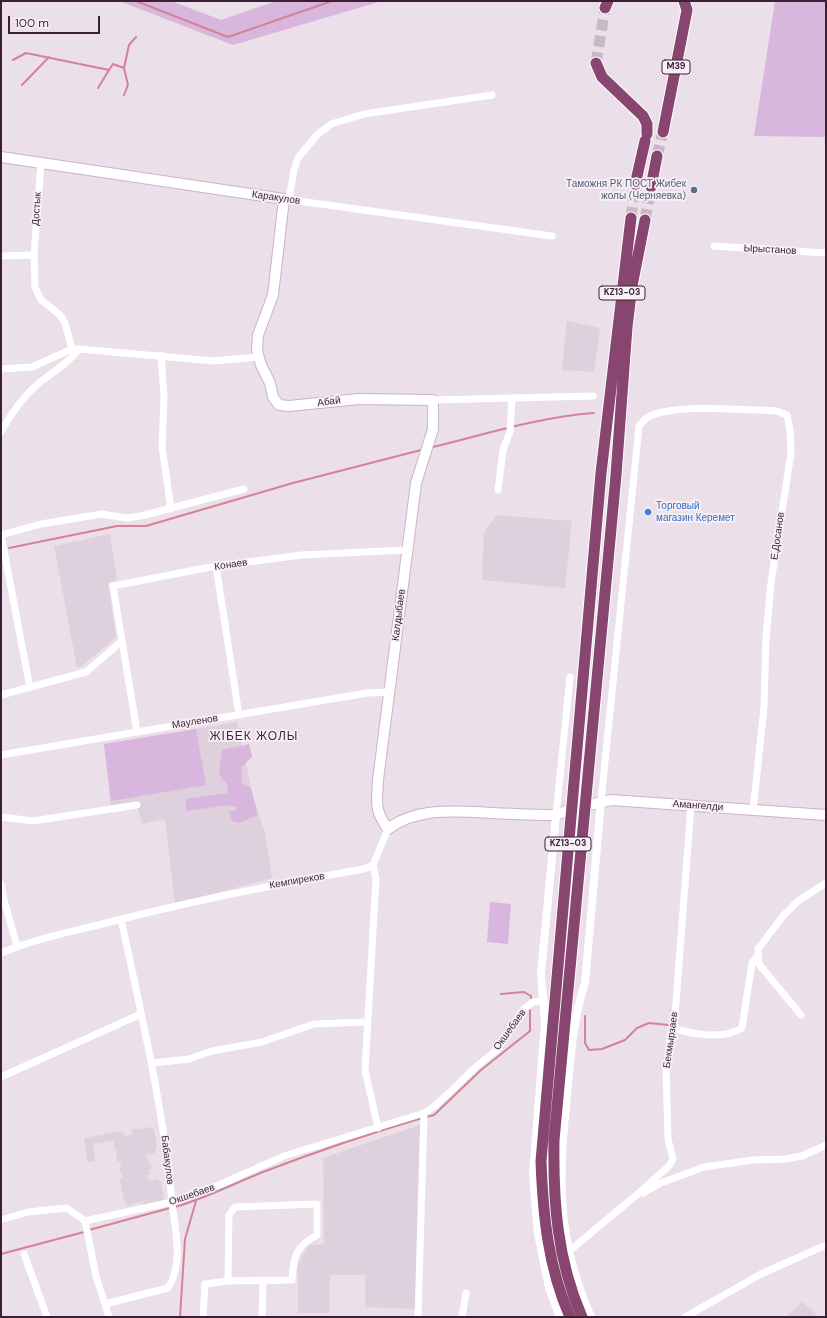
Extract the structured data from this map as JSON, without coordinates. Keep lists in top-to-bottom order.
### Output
{
  "streets": {
    "highway": ["M39", "KZ13-03"],
    "main road": [
      "Каракулов",
      "Абай",
      "Калдыбаев",
      "Амангелди"
    ],
    "street": [
      "Достык",
      "Ырыстанов",
      "Е.Досанов",
      "Конаев",
      "Мауленов",
      "Кемпиреков",
      "Окшебаев",
      "Бекмырзаев",
      "Бабакулов"
    ]
  },
  "crossings": [
    ["Каракулов", "Достык"],
    ["Каракулов", "Абай"],
    ["KZ13-03", "Амангелди"],
    ["Абай", "Калдыбаев"],
    ["Е.Досанов", "Амангелди"],
    ["Конаев", "Калдыбаев"],
    ["Конаев", "Мауленов"],
    ["Калдыбаев", "Мауленов"],
    ["Амангелди", "Бекмырзаев"],
    ["Кемпиреков", "Бабакулов"],
    ["Окшебаев", "Бабакулов"]
  ],
  "districts": ["ЖІБЕК ЖОЛЫ"],
  "places": ["Таможня РК ПОСТ Жибек жолы (Черняевка)", "Торговый магазин Керемет"],
  "scale_bar": "100 m"
}
